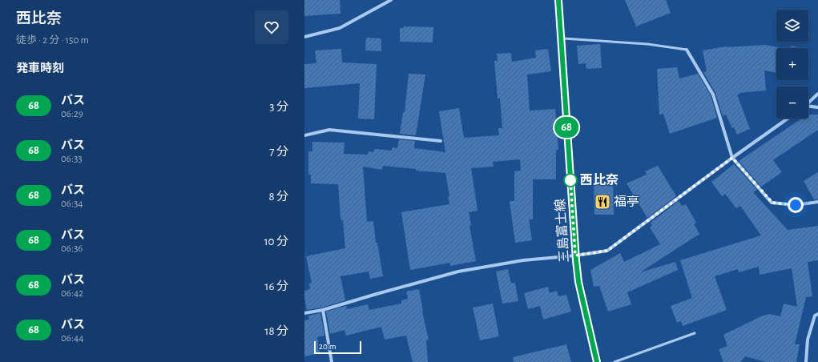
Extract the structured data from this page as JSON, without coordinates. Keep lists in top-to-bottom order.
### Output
{
  "streets": {
    "main road": ["三島富士線"]
  },
  "places": {
    "other": ["西比奈"],
    "restaurant": ["福亭"]
  },
  "lines": ["bus line 68"],
  "scale_bar": "20 m",
  "page": {
    "heading": [
      ["西比奈", "徒歩 · 2 分 · 150 m"],
      "発車時刻"
    ],
    "on_map": "68",
    "map_buttons": ["+", "−"],
    "list": [
      {
        "mark": "68",
        "name": "バス",
        "note": "06:29",
        "value": "3 分"
      },
      {
        "mark": "68",
        "name": "バス",
        "note": "06:33",
        "value": "7 分"
      },
      {
        "mark": "68",
        "name": "バス",
        "note": "06:34",
        "value": "8 分"
      },
      {
        "mark": "68",
        "name": "バス",
        "note": "06:36",
        "value": "10 分"
      },
      {
        "mark": "68",
        "name": "バス",
        "note": "06:42",
        "value": "16 分"
      },
      {
        "mark": "68",
        "name": "バス",
        "note": "06:44",
        "value": "18 分"
      }
    ],
    "scale": "20 m"
  }
}
